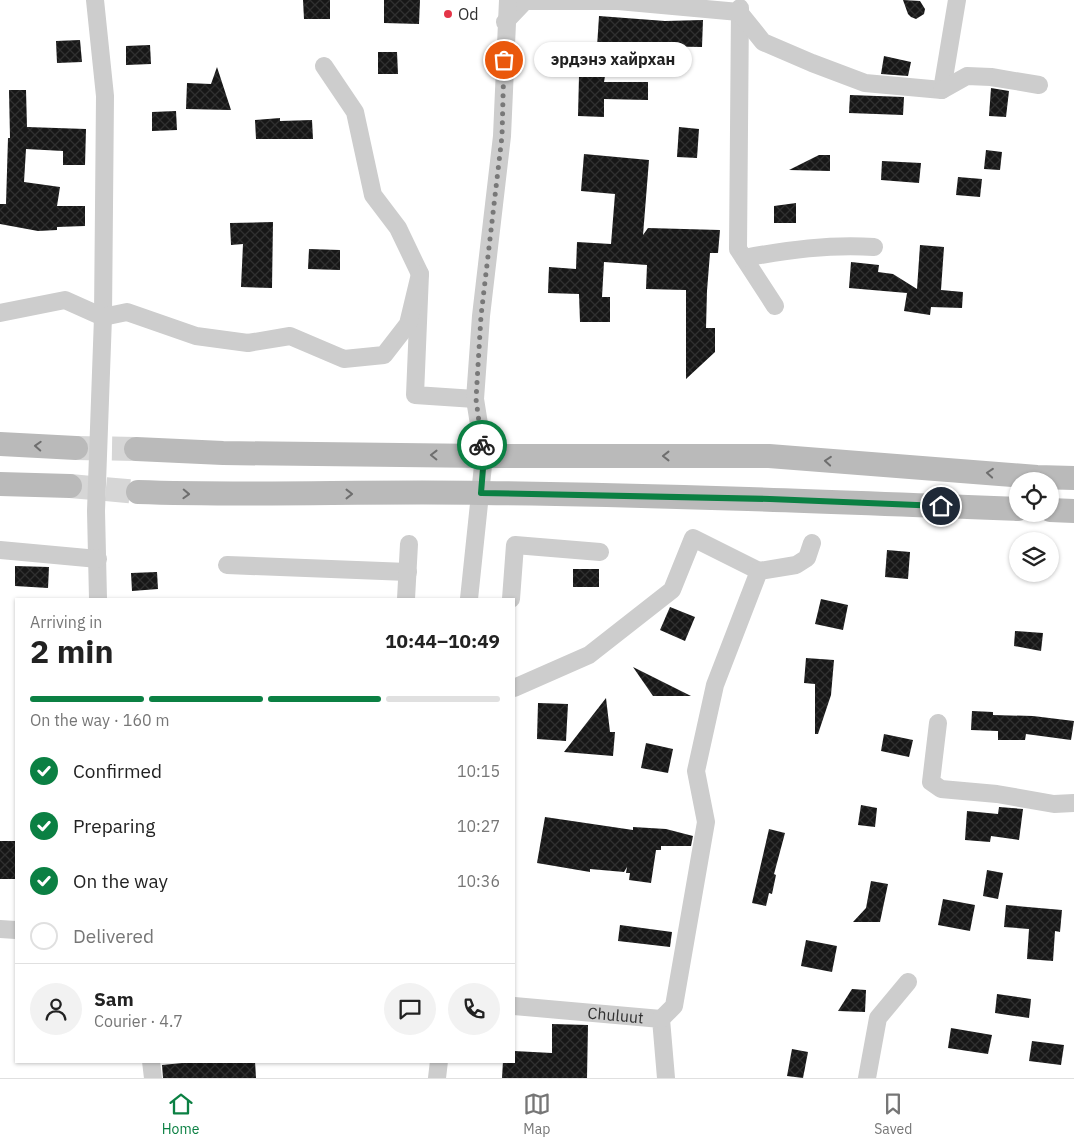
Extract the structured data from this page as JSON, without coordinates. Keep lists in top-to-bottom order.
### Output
{
  "streets": {
    "street": ["Chuluut"]
  },
  "places": ["Od", "эрдэнэ хайрхан"],
  "page": {
    "bubble": "эрдэнэ хайрхан",
    "heading": ["2 min", "Arriving in", "10:44–10:49"],
    "panel": ["Sam", "Courier · 4.7"],
    "bar": "On the way · 160 m",
    "list": [
      ["Confirmed", "10:15"],
      ["Preparing", "10:27"],
      ["On the way", "10:36"],
      "Delivered"
    ],
    "tabs": ["Home", "Map", "Saved"]
  }
}
